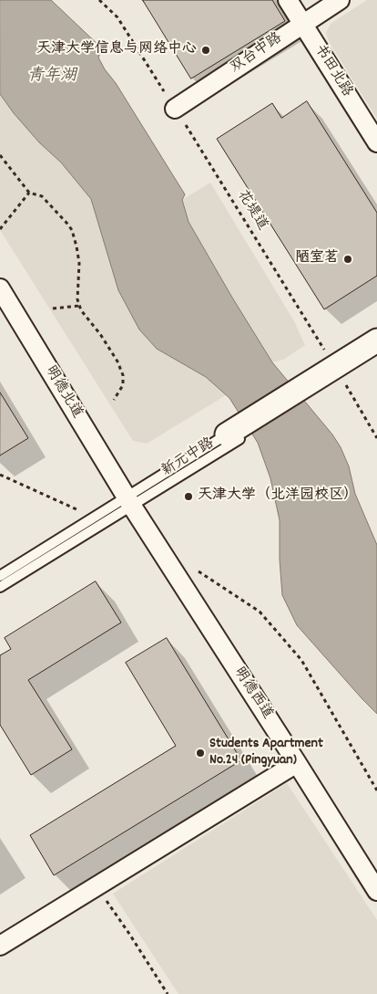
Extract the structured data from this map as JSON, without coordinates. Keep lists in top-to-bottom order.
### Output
{
  "streets": {
    "street": [
      "双台中路",
      "书田北路",
      "明德北道",
      "新元中路",
      "明德西道"
    ],
    "path": ["花堤道"]
  },
  "crossings": [
    ["双台中路", "书田北路"],
    ["双台中路", "花堤道"],
    ["花堤道", "新元中路"],
    ["明德北道", "新元中路"],
    ["明德北道", "明德西道"],
    ["新元中路", "明德西道"]
  ],
  "water": ["青年湖"],
  "places": [
    "天津大学信息与网络中心",
    "陋室茗",
    "天津大学（北洋园校区）",
    "Students Apartment No.24 (Pingyuan)"
  ]
}
